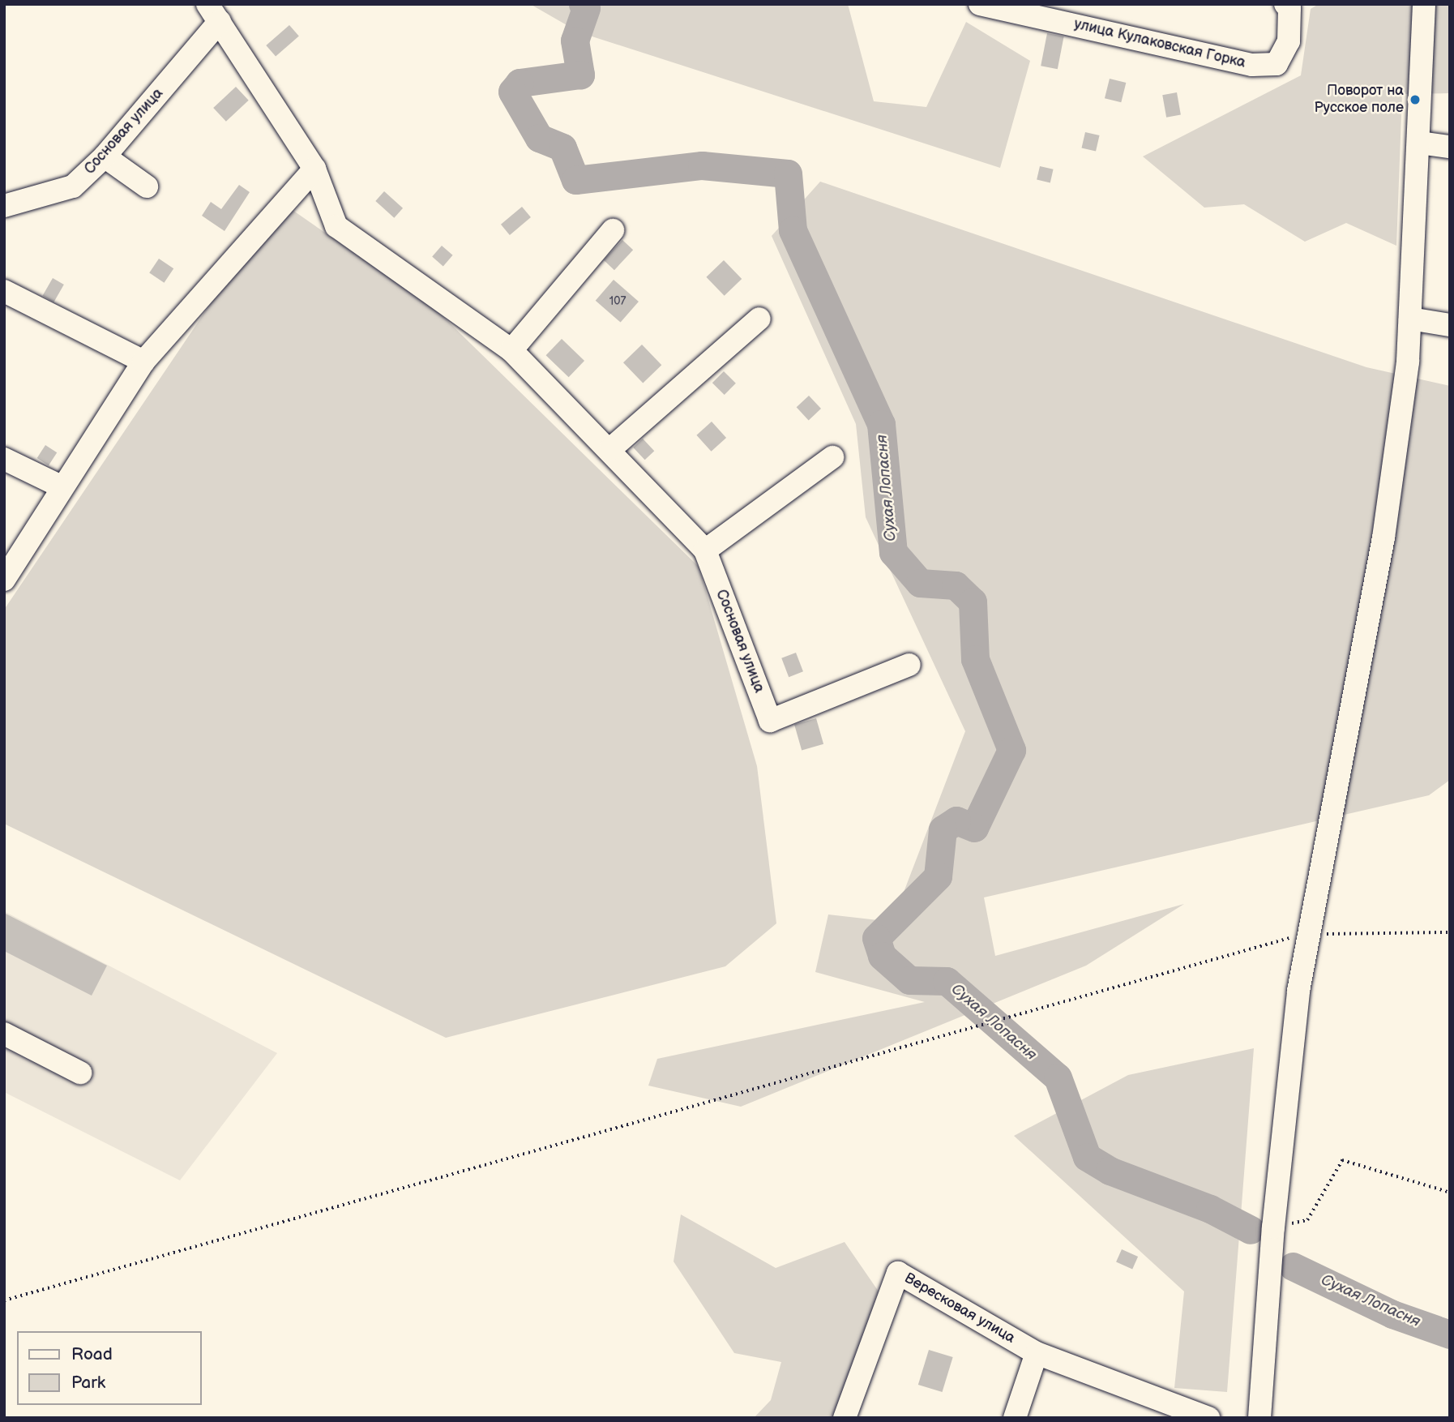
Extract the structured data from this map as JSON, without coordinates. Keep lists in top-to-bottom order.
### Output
{
  "streets": {
    "street": ["улица Кулаковская Горка", "Сосновая улица", "Вересковая улица"]
  },
  "water": ["Сухая Лопасня"],
  "places": ["Поворот на Русское поле"],
  "house_numbers": ["107"],
  "legend": ["Road", "Park"]
}
